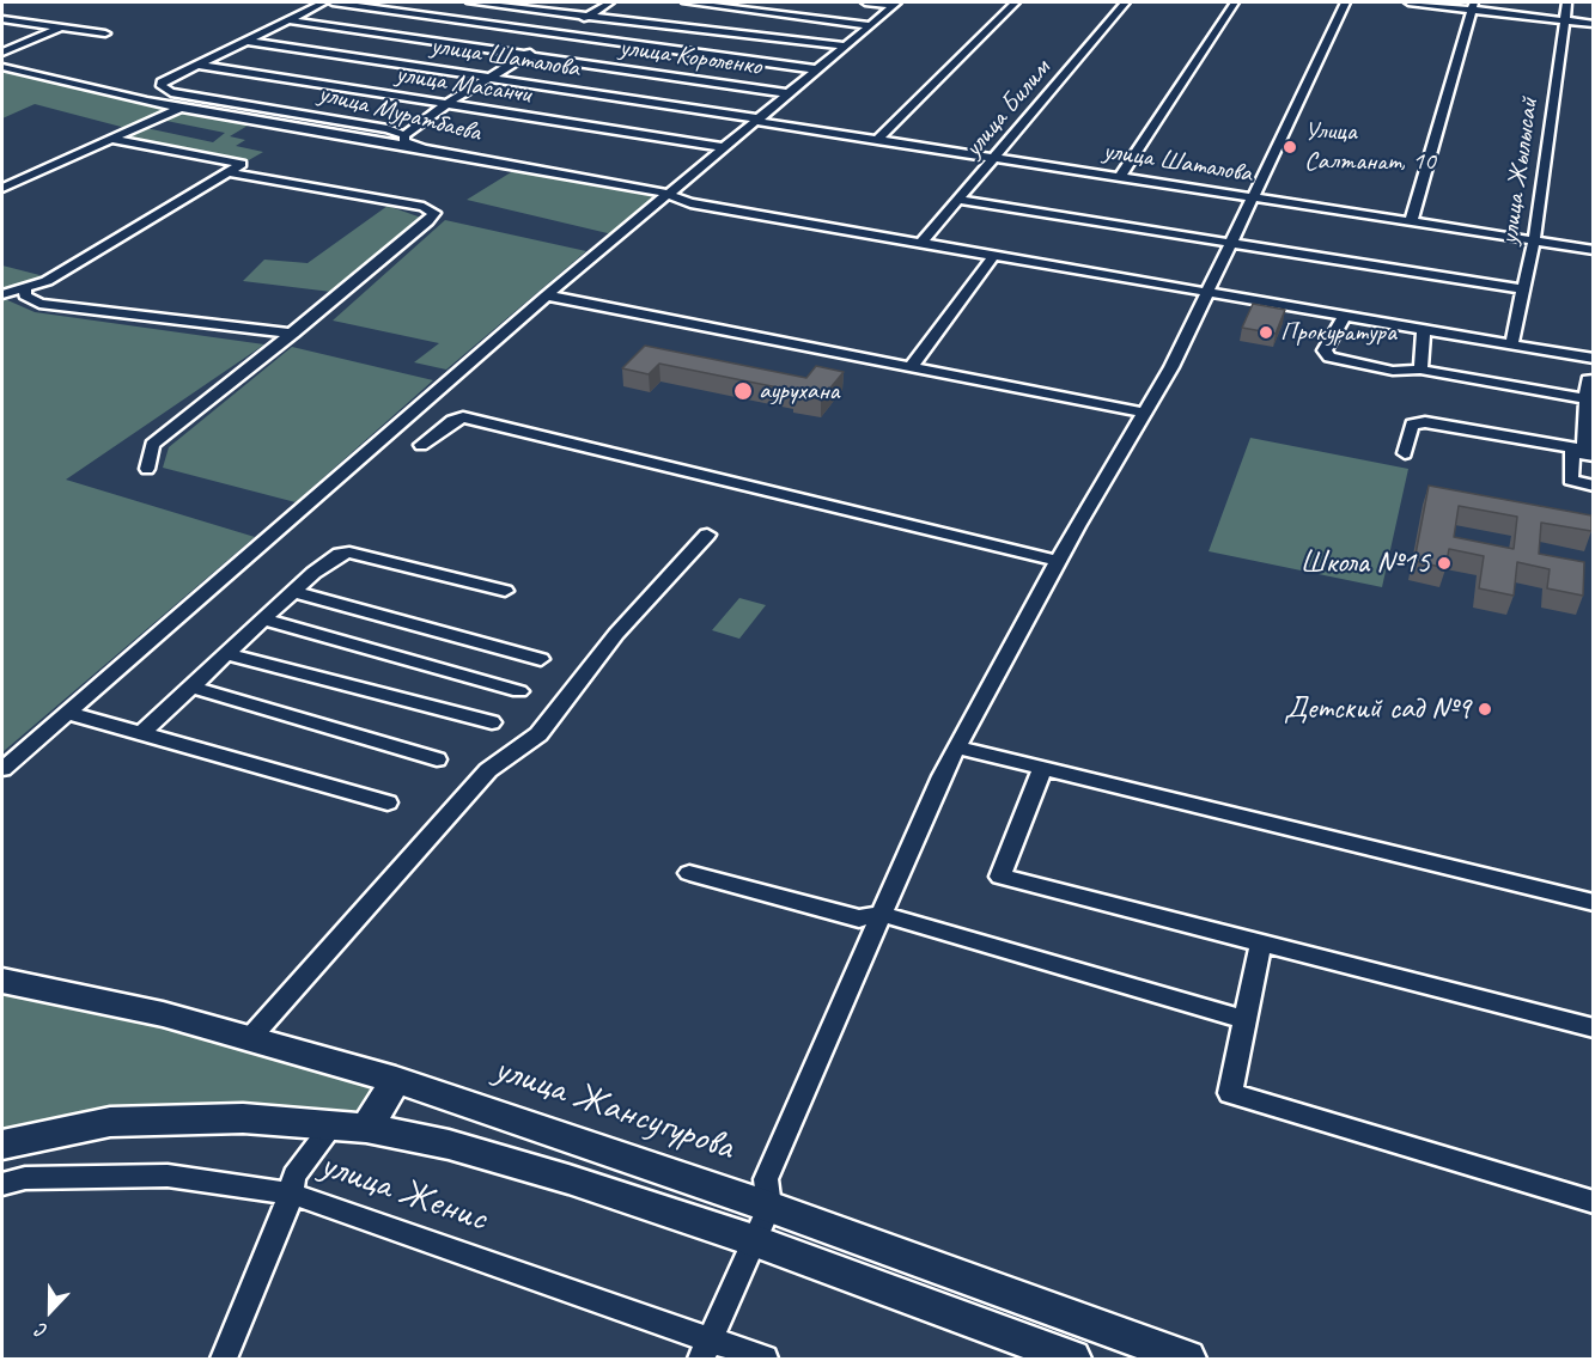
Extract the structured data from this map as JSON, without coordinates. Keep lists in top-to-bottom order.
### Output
{
  "streets": {
    "main road": ["улица Жансугурова"],
    "street": [
      "улица Шаталова",
      "улица Короленко",
      "улица Масанчи",
      "улица Билим",
      "улица Муратбаева",
      "улица Жылысай",
      "улица Женис"
    ]
  },
  "crossings": [
    ["улица Шаталова", "улица Билим"],
    ["улица Шаталова", "улица Жылысай"],
    ["улица Масанчи", "улица Муратбаева"],
    ["улица Билим", "улица Муратбаева"],
    ["улица Муратбаева", "улица Жылысай"]
  ],
  "places": [
    "Улица Салтанат, 10",
    "Прокуратура",
    "аурухана",
    "Школа №15",
    "Детский сад №9"
  ],
  "north": "bottom"
}
